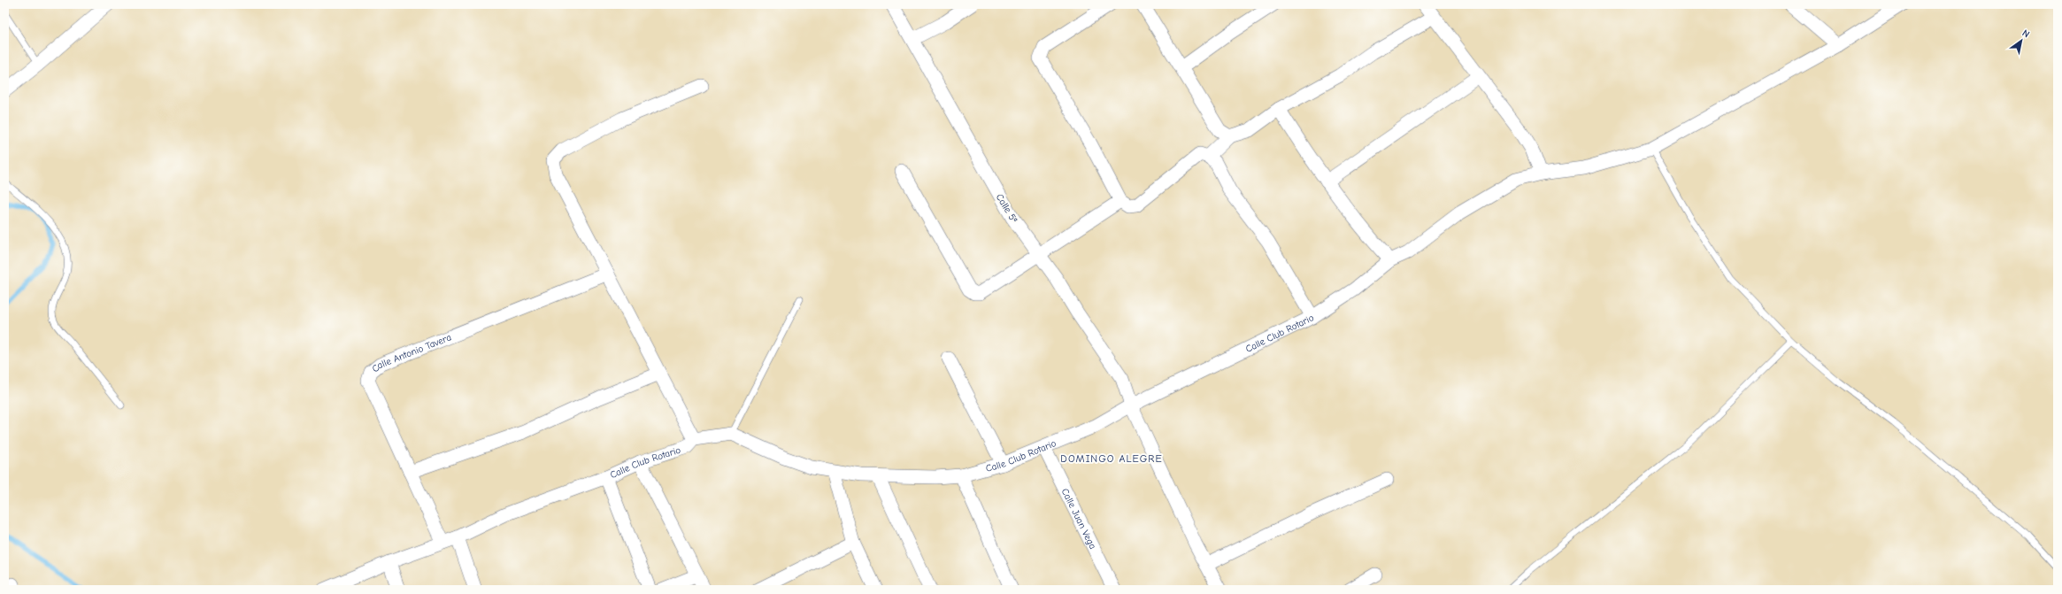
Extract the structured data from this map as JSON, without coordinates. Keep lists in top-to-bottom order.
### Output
{
  "streets": {
    "street": [
      "Calle 5ª",
      "Calle Club Rotario",
      "Calle Antonio Tavera",
      "Calle Juan Vega"
    ]
  },
  "crossings": [
    ["Calle 5ª", "Calle Club Rotario"],
    ["Calle Club Rotario", "Calle Antonio Tavera"],
    ["Calle Club Rotario", "Calle Juan Vega"]
  ],
  "districts": ["DOMINGO ALEGRE"],
  "north": "top right"
}
